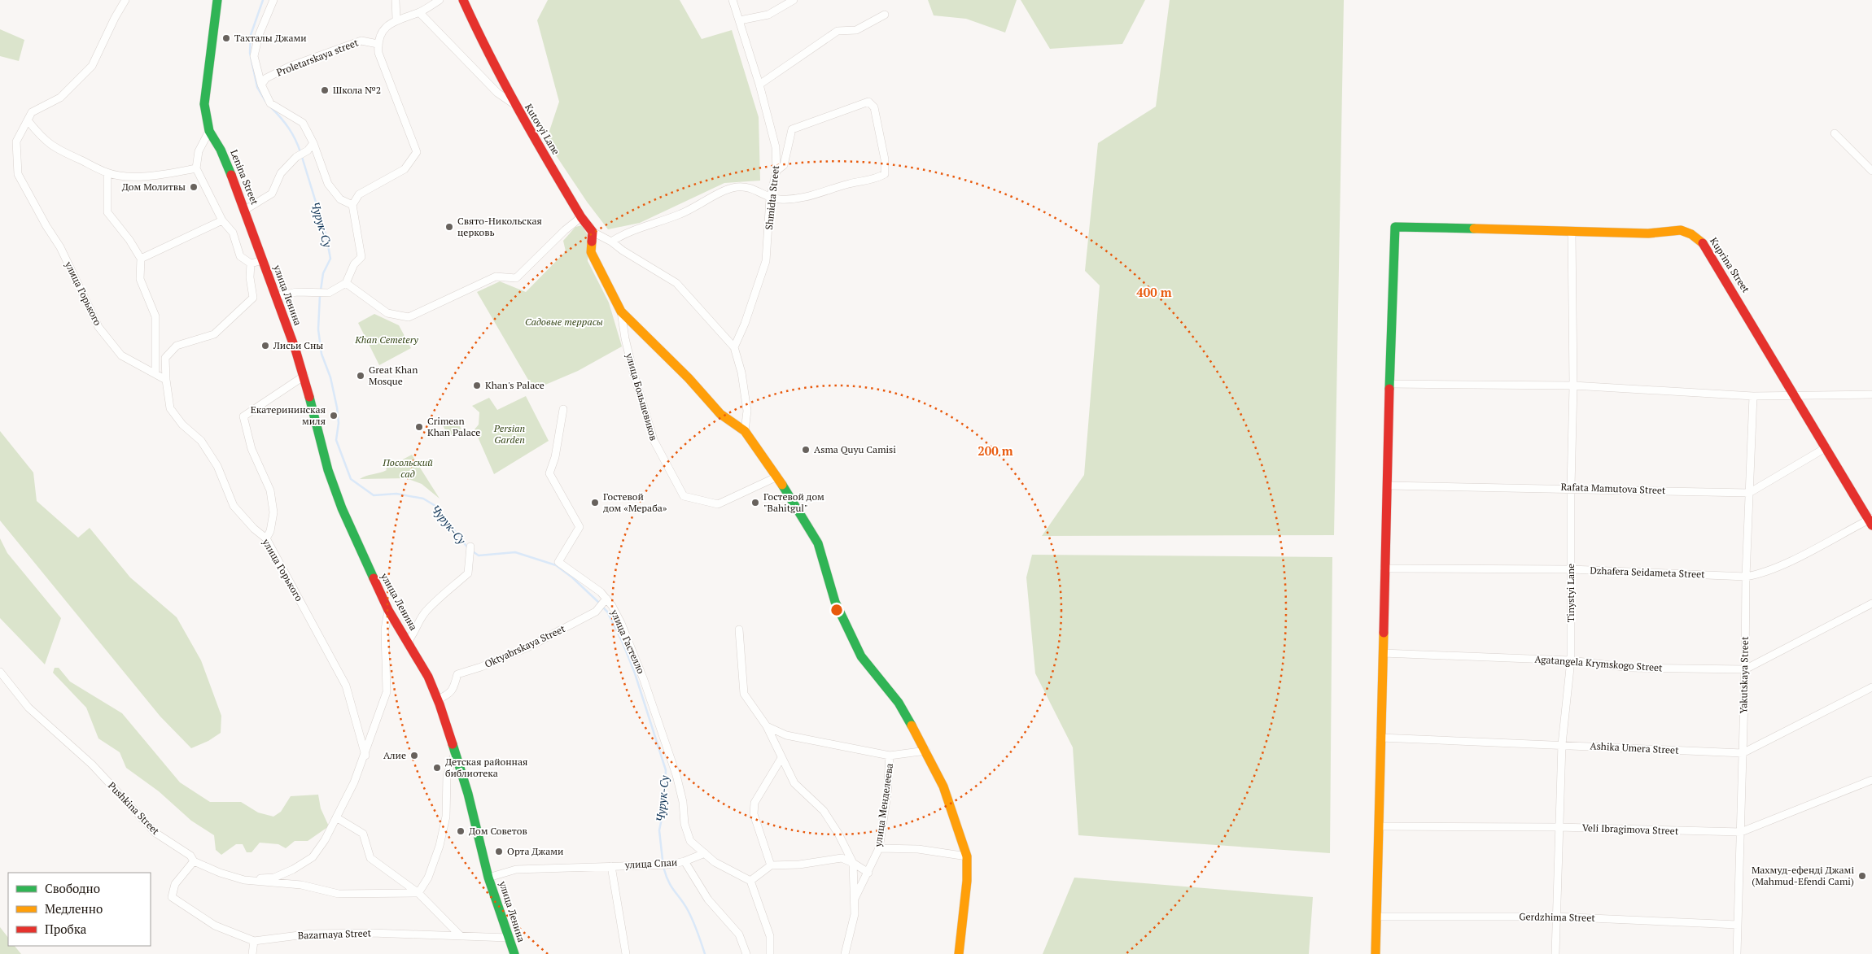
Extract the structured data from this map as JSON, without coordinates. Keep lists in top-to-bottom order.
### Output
{
  "streets": {
    "street": [
      "Proletarskaya street",
      "Kutovyi Lane",
      "Lenina Street",
      "Shmidta Street",
      "Kuprina Street",
      "улица Горького",
      "улица Ленина",
      "улица Большевиков",
      "Rafata Mamutova Street",
      "Dzhafera Seidameta Street",
      "Tinystyi Lane",
      "улица Гастелло",
      "Oktyabrskaya Street",
      "Agatangela Krymskogo Street",
      "Yakutskaya Street",
      "Ashika Umera Street",
      "улица Менделеева",
      "Pushkina Street",
      "Veli Ibragimova Street",
      "улица Спаи",
      "Gerdzhima Street",
      "Bazarnaya Street"
    ]
  },
  "crossings": [
    ["Lenina Street", "улица Ленина"],
    ["Kuprina Street", "Dzhafera Seidameta Street"],
    ["Kuprina Street", "Tinystyi Lane"],
    ["улица Ленина", "Oktyabrskaya Street"],
    ["улица Ленина", "улица Спаи"],
    ["улица Ленина", "Bazarnaya Street"],
    ["Rafata Mamutova Street", "Tinystyi Lane"],
    ["Rafata Mamutova Street", "Yakutskaya Street"],
    ["Dzhafera Seidameta Street", "Tinystyi Lane"],
    ["Dzhafera Seidameta Street", "Yakutskaya Street"],
    ["Tinystyi Lane", "Agatangela Krymskogo Street"],
    ["Tinystyi Lane", "Ashika Umera Street"],
    ["Tinystyi Lane", "Veli Ibragimova Street"],
    ["Tinystyi Lane", "Gerdzhima Street"],
    ["улица Гастелло", "Oktyabrskaya Street"],
    ["улица Гастелло", "улица Спаи"],
    ["Agatangela Krymskogo Street", "Yakutskaya Street"],
    ["Yakutskaya Street", "Ashika Umera Street"],
    ["Yakutskaya Street", "Veli Ibragimova Street"],
    ["Yakutskaya Street", "Gerdzhima Street"],
    ["Pushkina Street", "Bazarnaya Street"]
  ],
  "water": ["Чурук-Су"],
  "parks": [
    "Садовые террасы",
    "Khan Cemetery",
    "Persian Garden",
    "Посольский сад"
  ],
  "places": [
    "Тахталы Джами",
    "Школа №2",
    "Дом Молитвы",
    "Свято-Никольская церковь",
    "Лисьи Сны",
    "Great Khan Mosque",
    "Khan's Palace",
    "Екатерининская миля",
    "Crimean Khan Palace",
    "Asma Quyu Camisi",
    "Гостевой дом «Мераба»",
    "Гостевой дом \"Bahitgul\"",
    "Алие",
    "Детская районная библиотека",
    "Дом Советов",
    "Орта Джами",
    "Махмуд-ефенді Джамі (Mahmud-Efendi Cami)"
  ],
  "legend": ["Свободно", "Медленно", "Пробка"],
  "rings": ["400 m", "200 m"]
}
